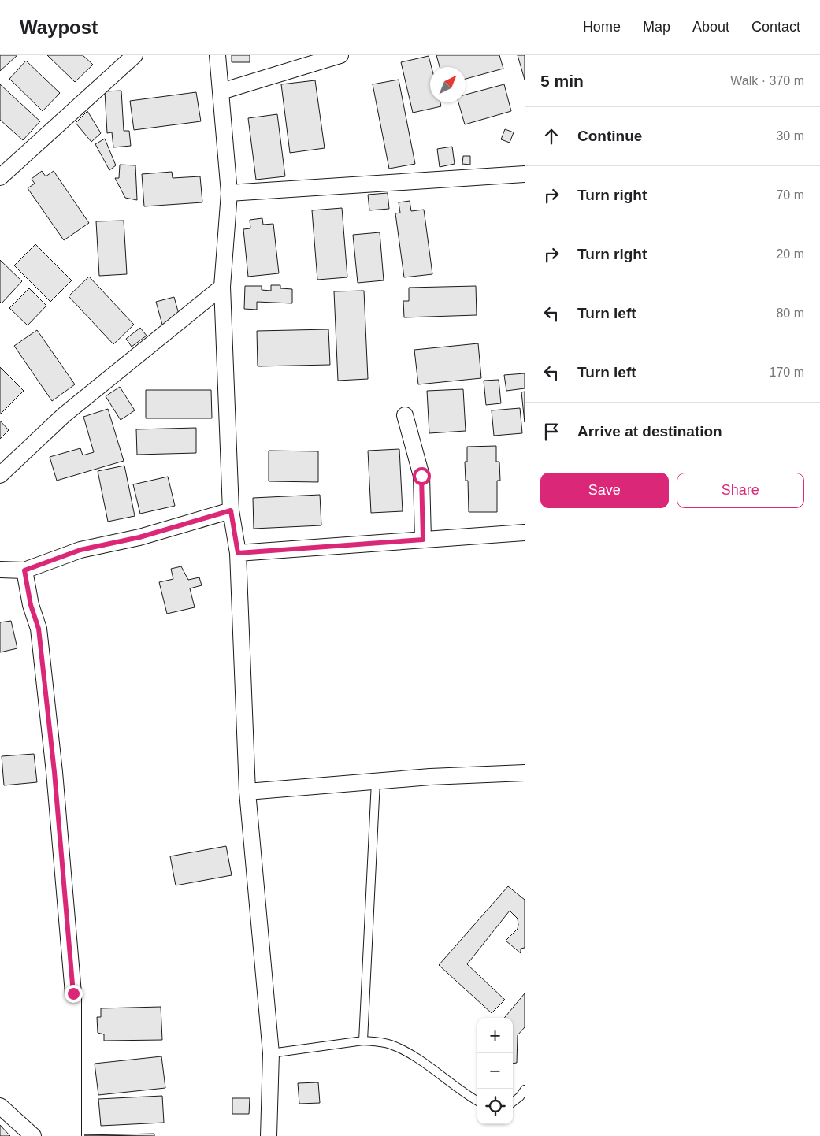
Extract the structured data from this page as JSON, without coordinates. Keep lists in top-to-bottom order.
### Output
{
  "north": "top right",
  "page": {
    "header": "Waypost",
    "nav": [
      "Home",
      "Map",
      "About",
      "Contact"
    ],
    "heading": ["5 min", "Walk · 370 m"],
    "list": [
      ["Continue", "30 m"],
      ["Turn right", "70 m"],
      ["Turn right", "20 m"],
      ["Turn left", "80 m"],
      ["Turn left", "170 m"],
      "Arrive at destination"
    ],
    "buttons": ["Save", "Share"],
    "map_buttons": ["+", "−"]
  }
}
